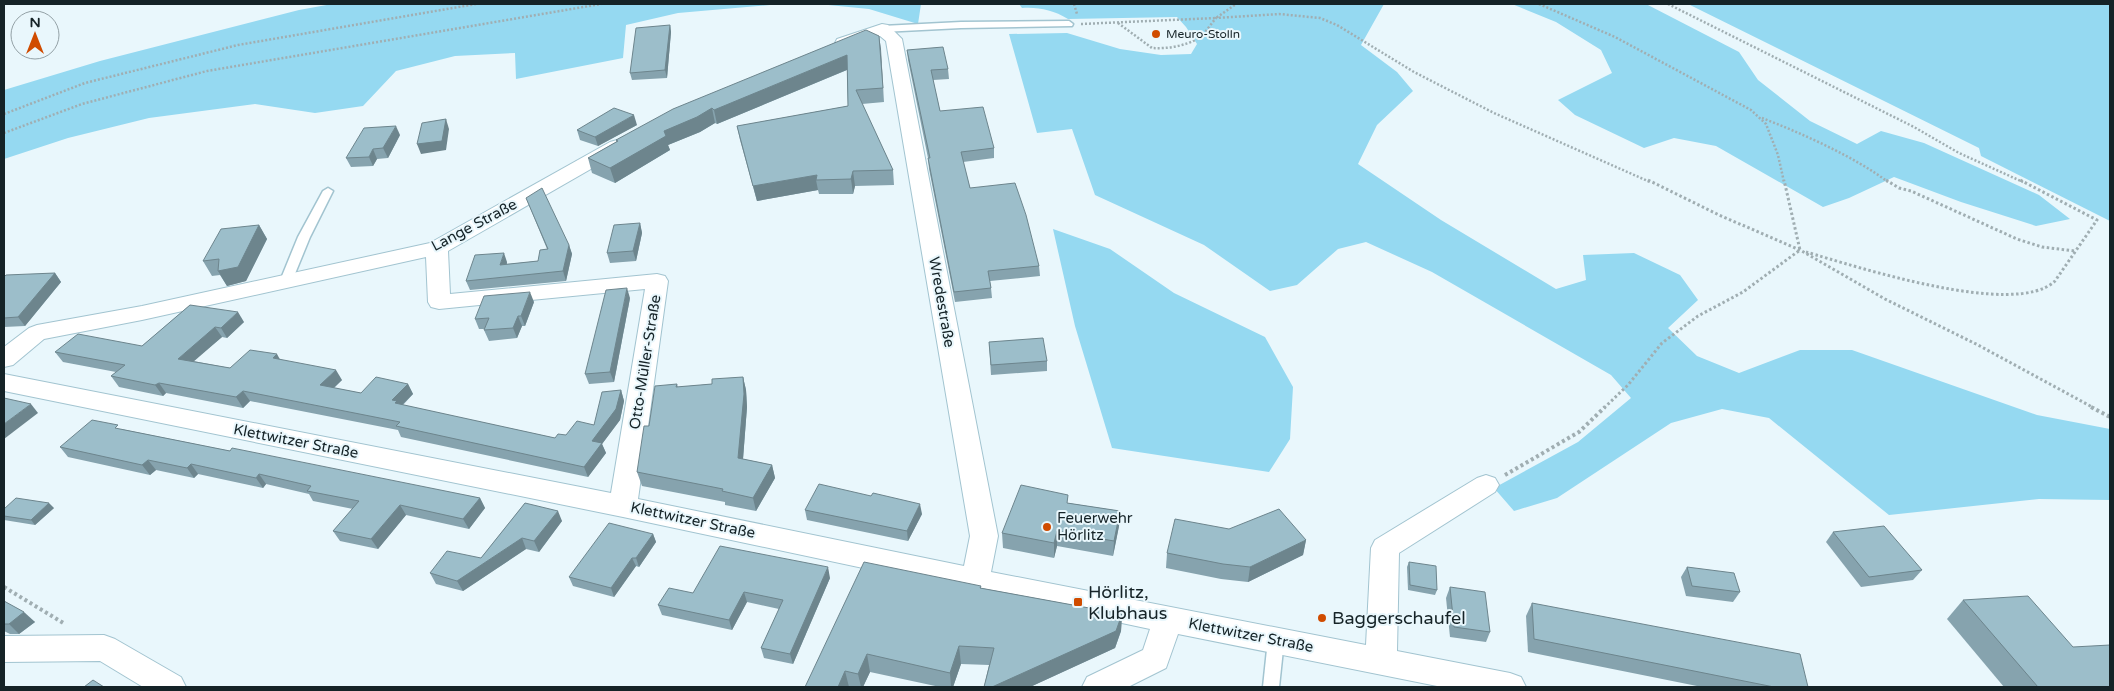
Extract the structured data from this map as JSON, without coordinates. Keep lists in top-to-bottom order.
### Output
{
  "streets": {
    "street": [
      "Lange Straße",
      "Wredestraße",
      "Otto-Müller-Straße",
      "Klettwitzer Straße"
    ]
  },
  "crossings": [
    ["Lange Straße", "Otto-Müller-Straße"],
    ["Wredestraße", "Klettwitzer Straße"],
    ["Otto-Müller-Straße", "Klettwitzer Straße"]
  ],
  "places": {
    "other": ["Meuro-Stolln", "Feuerwehr Hörlitz", "Baggerschaufel"],
    "transit": ["Hörlitz, Klubhaus"]
  },
  "north": "top"
}
